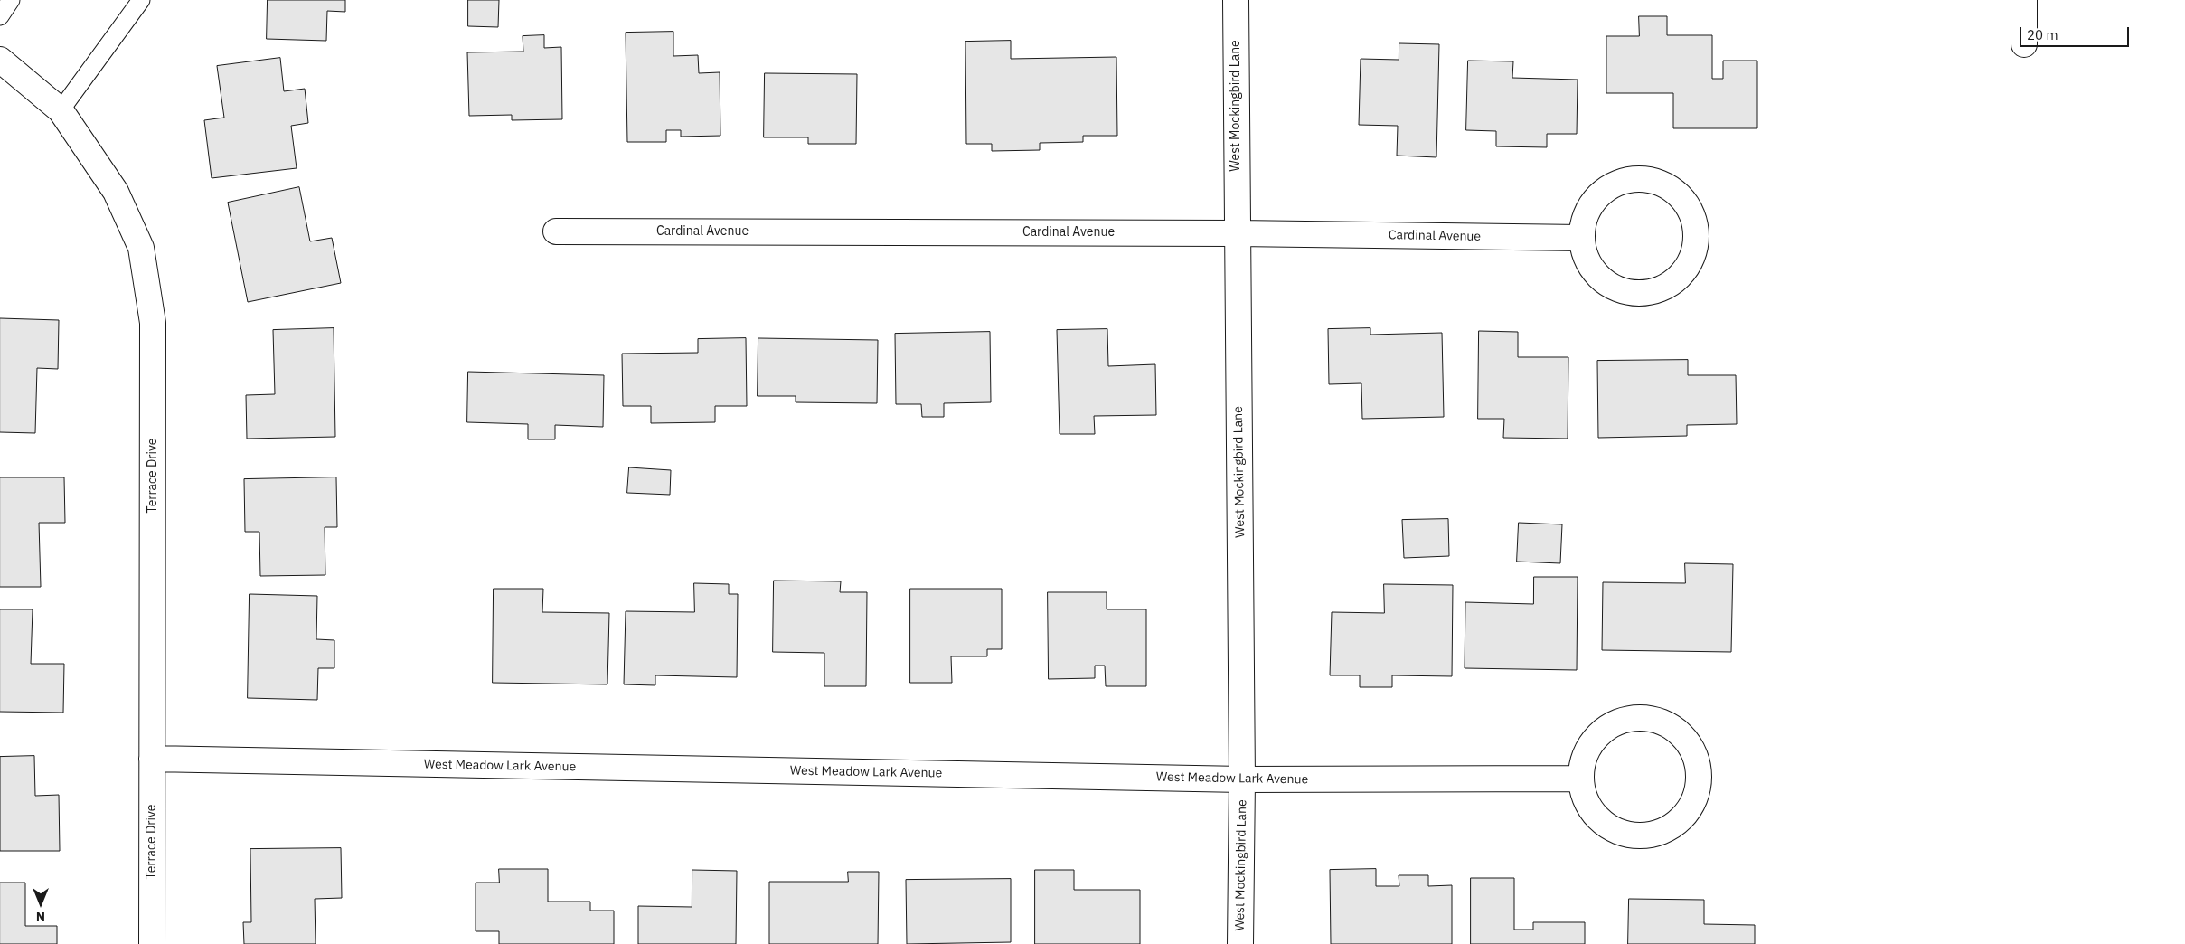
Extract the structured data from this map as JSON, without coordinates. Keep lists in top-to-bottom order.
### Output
{
  "streets": {
    "street": [
      "West Mockingbird Lane",
      "Cardinal Avenue",
      "Terrace Drive",
      "West Meadow Lark Avenue"
    ]
  },
  "crossings": [
    ["West Mockingbird Lane", "Cardinal Avenue"],
    ["West Mockingbird Lane", "West Meadow Lark Avenue"],
    ["Terrace Drive", "West Meadow Lark Avenue"]
  ],
  "scale_bar": "20 m",
  "north": "bottom"
}
